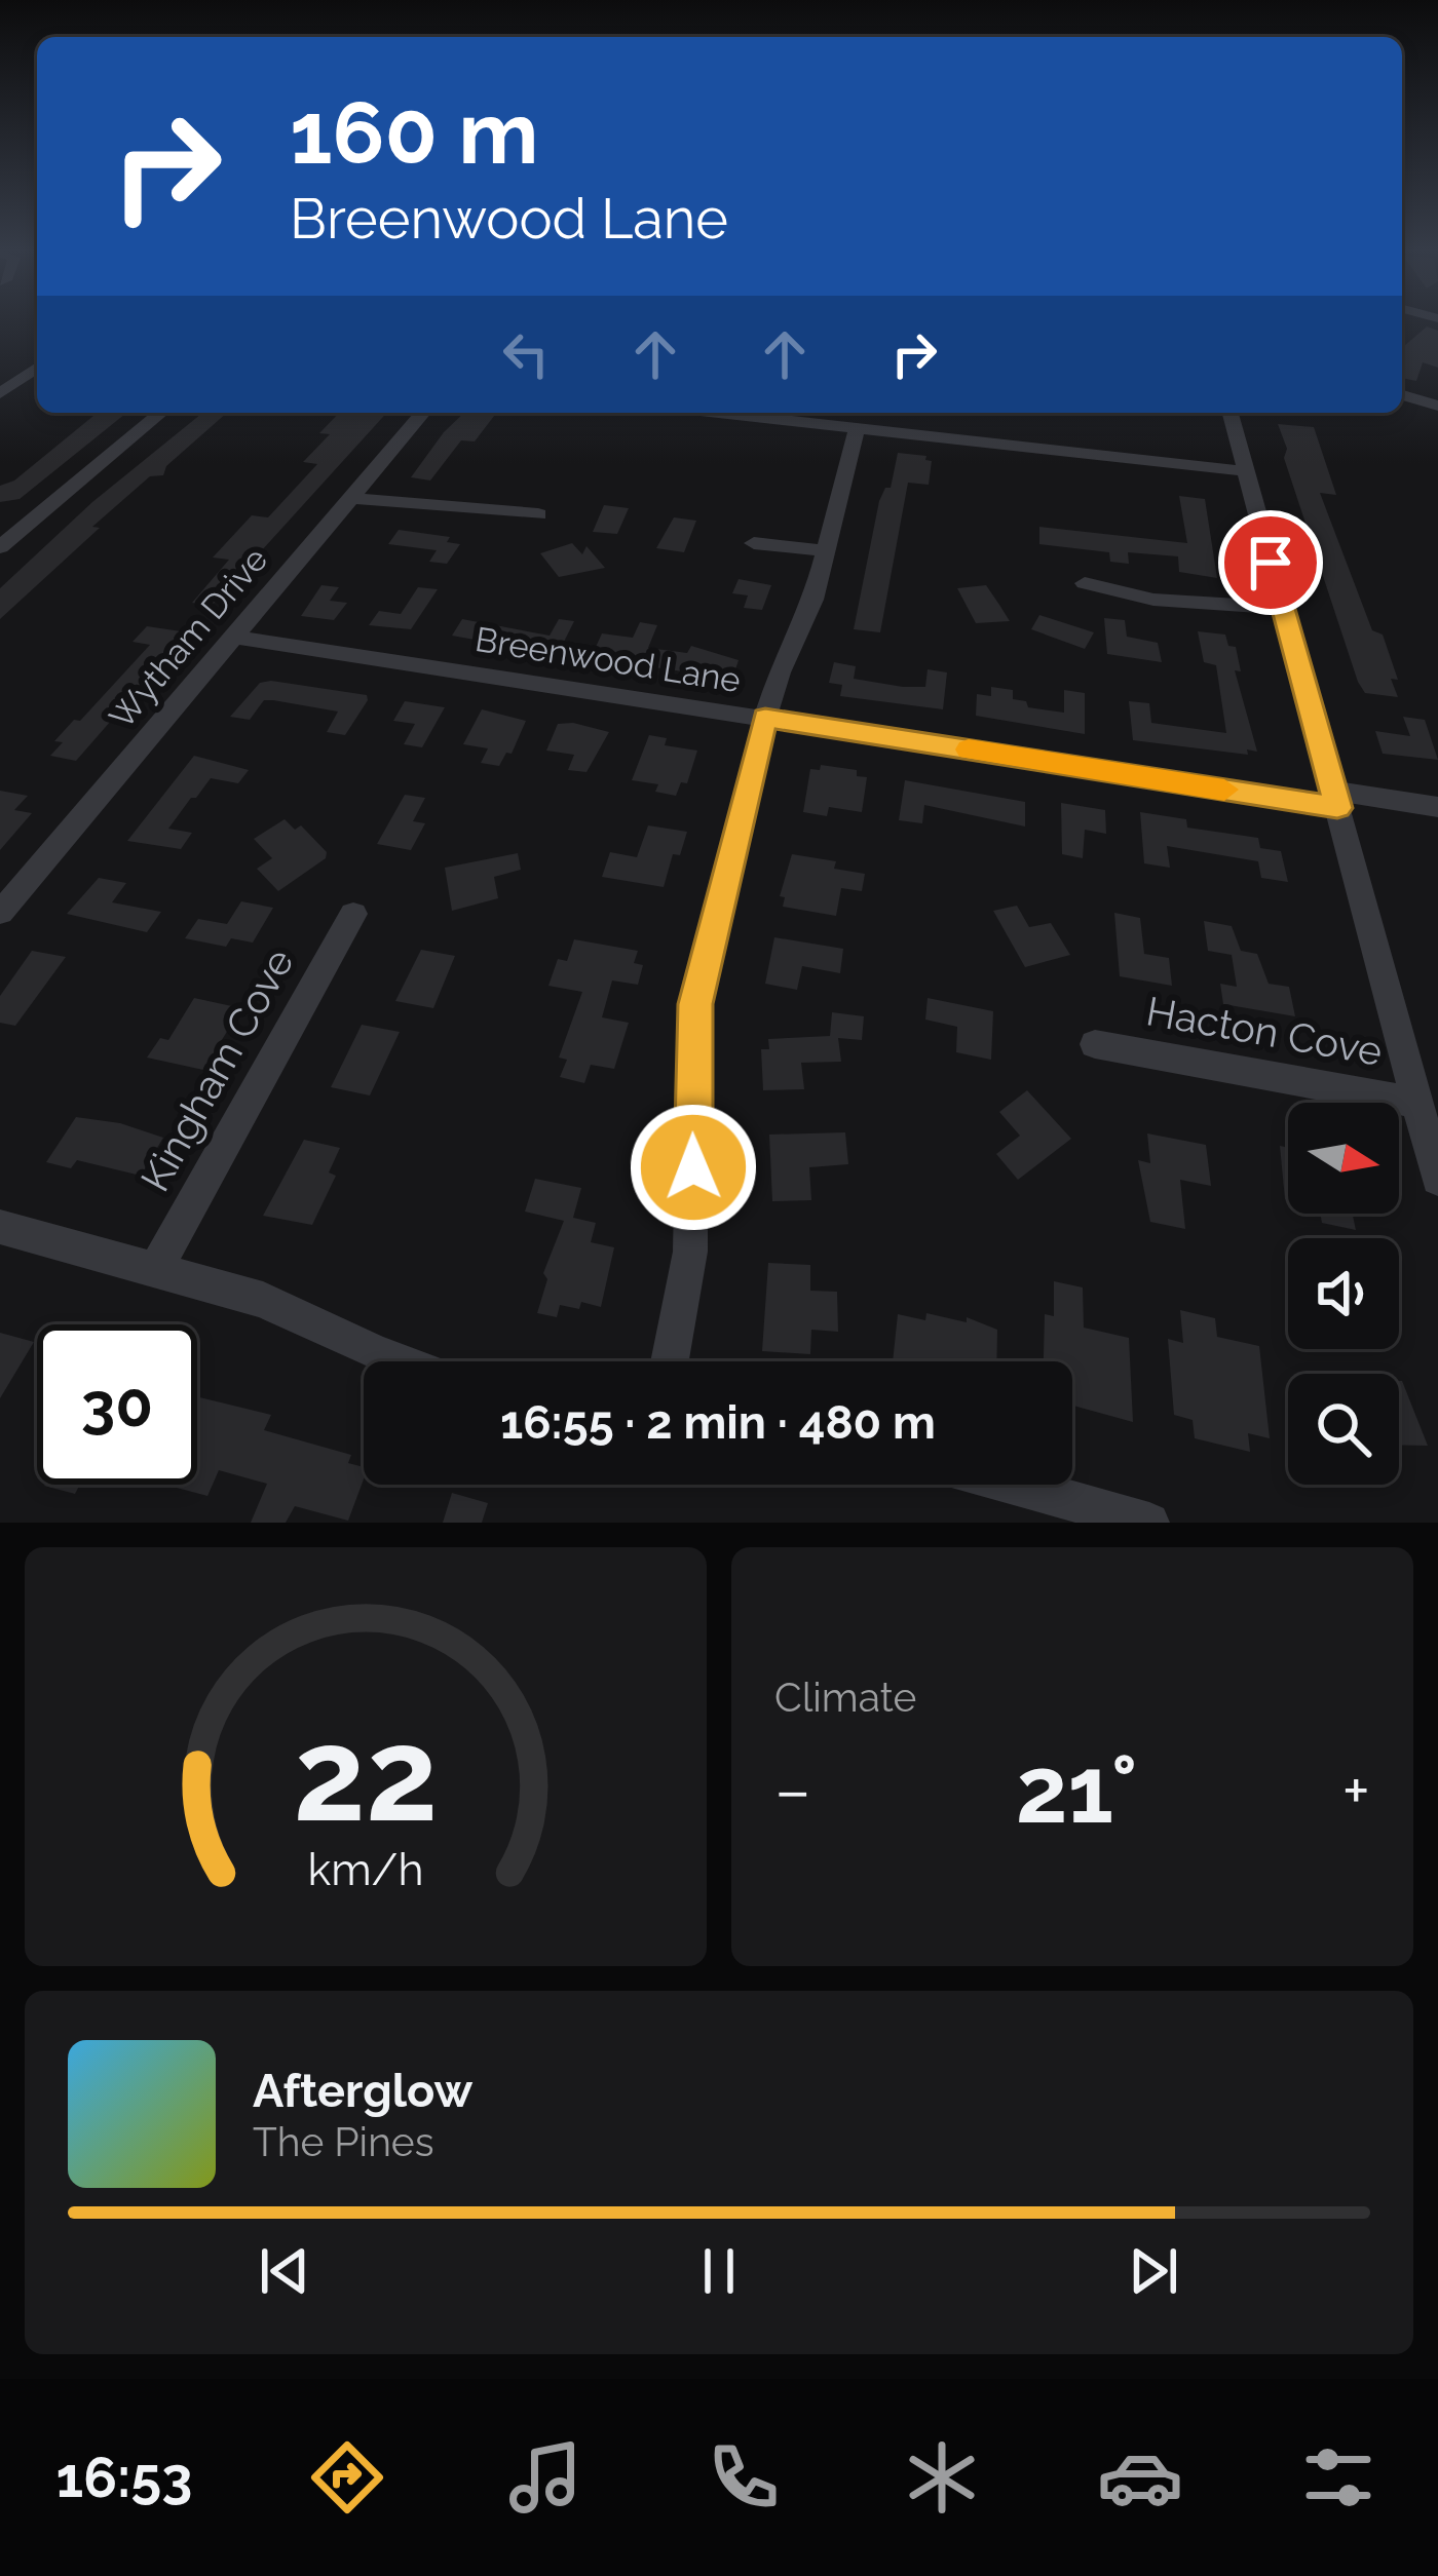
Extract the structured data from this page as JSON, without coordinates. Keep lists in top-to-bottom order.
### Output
{
  "streets": {
    "street": [
      "Wytham Drive",
      "Breenwood Lane",
      "Hacton Cove",
      "Kingham Cove"
    ]
  },
  "crossings": [
    ["Wytham Drive", "Breenwood Lane"]
  ],
  "north": "right",
  "page": {
    "turn": ["160 m", "Breenwood Lane"],
    "limit": "30",
    "trip": "16:55 · 2 min · 480 m",
    "tile": "Climate",
    "heat": ["−", "21°", "+"],
    "song": ["Afterglow", "The Pines"],
    "tabs": "16:53",
    "gauge": ["22", "km/h"]
  }
}
